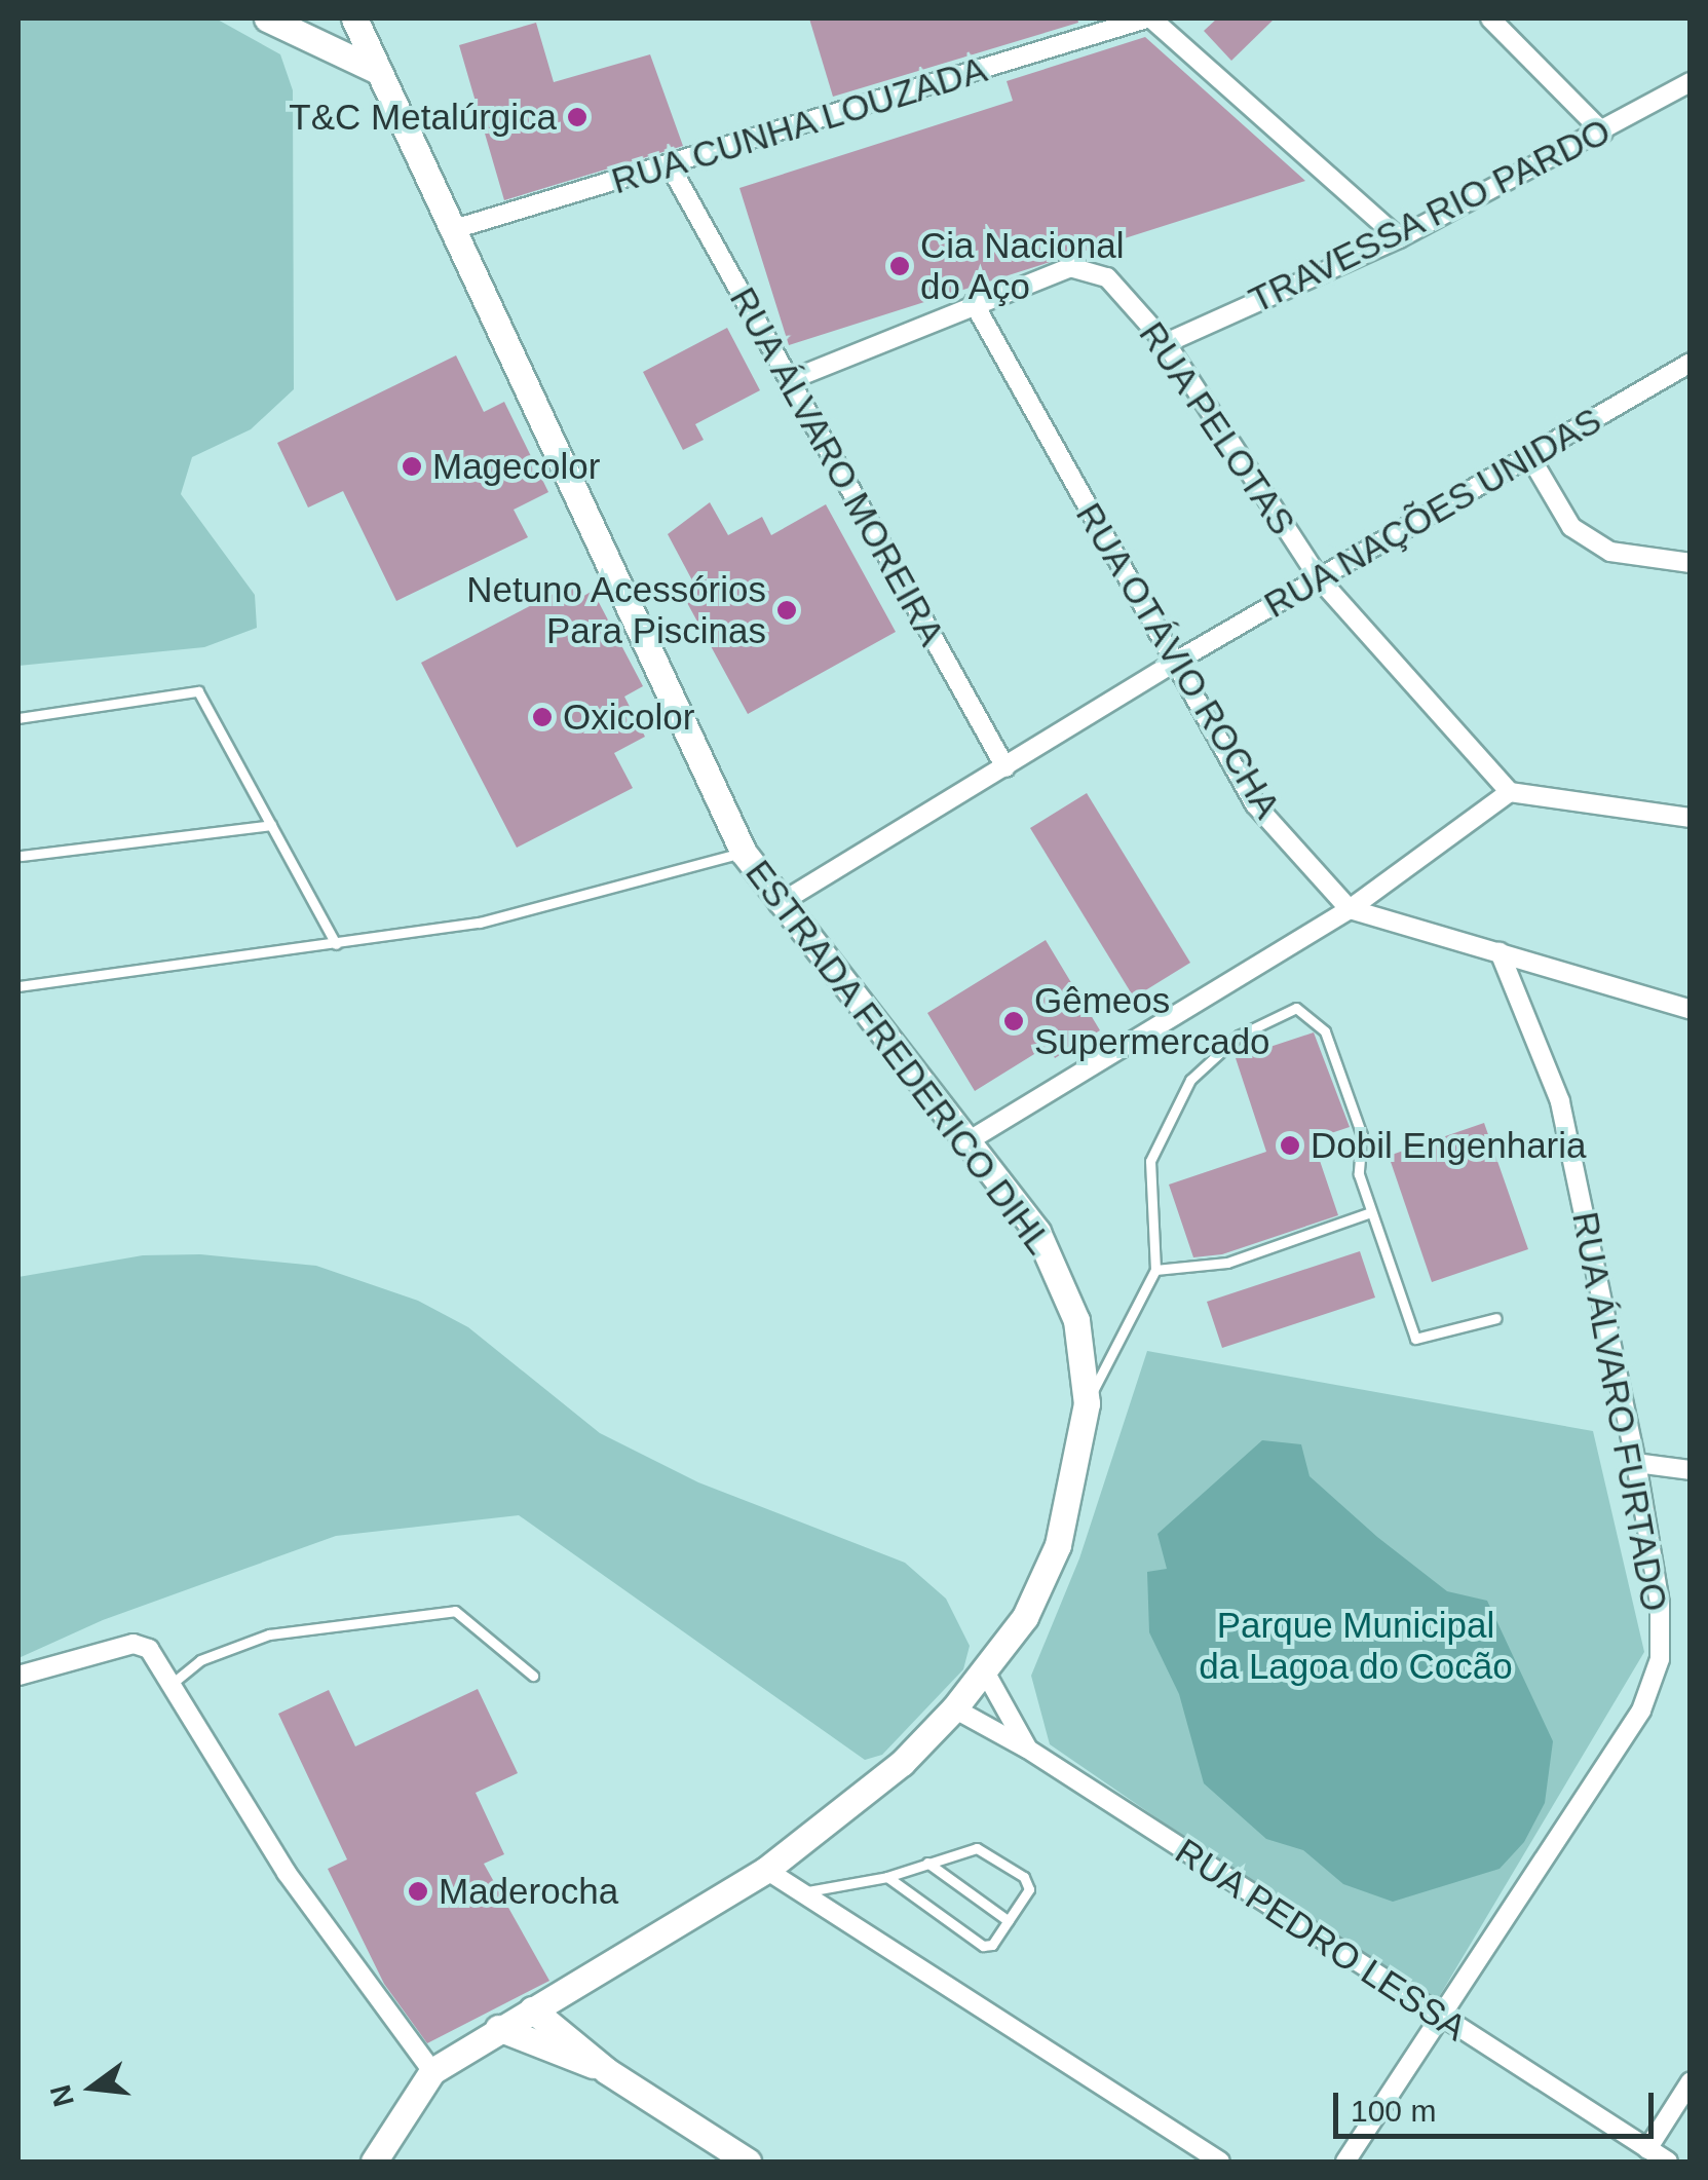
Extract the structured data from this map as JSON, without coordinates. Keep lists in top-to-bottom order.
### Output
{
  "streets": {
    "main road": ["ESTRADA FREDERICO DIHL"],
    "street": [
      "RUA CUNHA LOUZADA",
      "TRAVESSA RIO PARDO",
      "RUA PELOTAS",
      "RUA ÁLVARO MOREIRA",
      "RUA NAÇÕES UNIDAS",
      "RUA OTÁVIO ROCHA",
      "RUA ÁLVARO FURTADO",
      "RUA PEDRO LESSA"
    ]
  },
  "crossings": [
    ["RUA CUNHA LOUZADA", "RUA ÁLVARO MOREIRA"],
    ["RUA CUNHA LOUZADA", "ESTRADA FREDERICO DIHL"],
    ["TRAVESSA RIO PARDO", "RUA PELOTAS"],
    ["RUA PELOTAS", "RUA ÁLVARO MOREIRA"],
    ["RUA PELOTAS", "RUA NAÇÕES UNIDAS"],
    ["RUA PELOTAS", "RUA OTÁVIO ROCHA"],
    ["RUA ÁLVARO MOREIRA", "RUA NAÇÕES UNIDAS"],
    ["RUA NAÇÕES UNIDAS", "RUA OTÁVIO ROCHA"],
    ["RUA NAÇÕES UNIDAS", "ESTRADA FREDERICO DIHL"],
    ["ESTRADA FREDERICO DIHL", "RUA PEDRO LESSA"],
    ["RUA ÁLVARO FURTADO", "RUA PEDRO LESSA"]
  ],
  "parks": ["Parque Municipal da Lagoa do Cocão"],
  "places": [
    "T&C Metalúrgica",
    "Cia Nacional do Aço",
    "Magecolor",
    "Netuno Acessórios Para Piscinas",
    "Oxicolor",
    "Gêmeos Supermercado",
    "Dobil Engenharia",
    "Maderocha"
  ],
  "scale_bar": "100 m",
  "north": "left"
}
